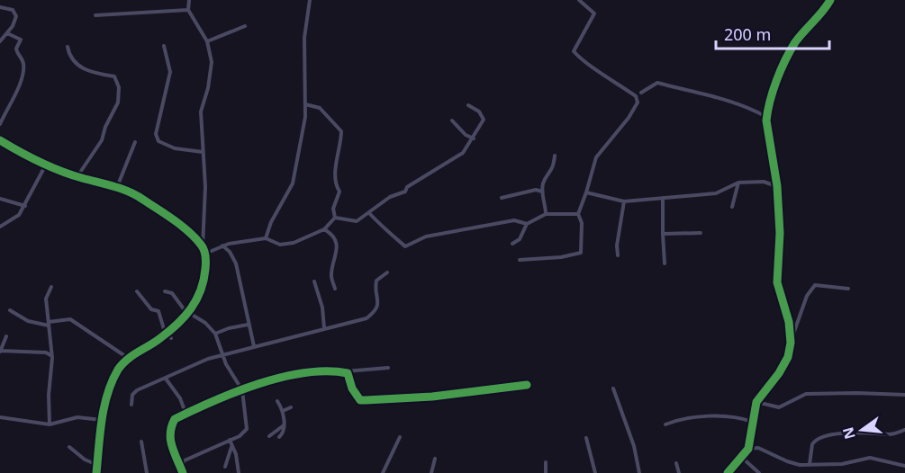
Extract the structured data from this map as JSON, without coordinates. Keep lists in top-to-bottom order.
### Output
{
  "scale_bar": "200 m",
  "north": "left"
}
